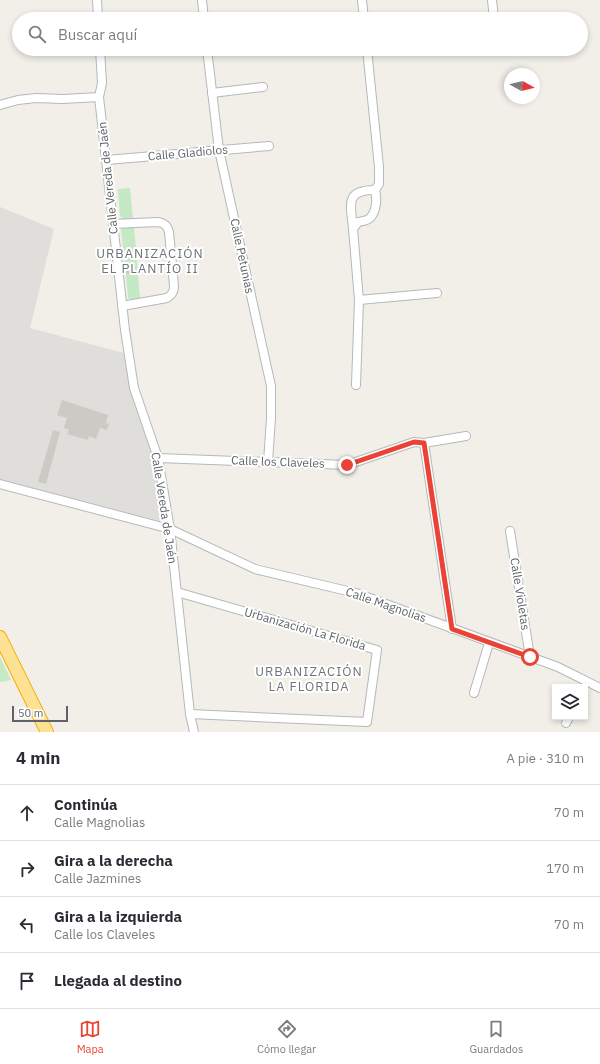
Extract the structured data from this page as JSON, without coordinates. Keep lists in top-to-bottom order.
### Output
{
  "streets": {
    "street": [
      "Calle Gladiolos",
      "Calle Vereda de Jaén",
      "Calle Petunias",
      "Calle los Claveles",
      "Calle Violetas",
      "Calle Magnolias",
      "Urbanización La Florida"
    ]
  },
  "crossings": [
    ["Calle Gladiolos", "Calle Vereda de Jaén"],
    ["Calle Gladiolos", "Calle Petunias"],
    ["Calle Vereda de Jaén", "Calle los Claveles"],
    ["Calle Vereda de Jaén", "Calle Magnolias"],
    ["Calle Vereda de Jaén", "Urbanización La Florida"],
    ["Calle Petunias", "Calle los Claveles"],
    ["Calle Violetas", "Calle Magnolias"]
  ],
  "districts": ["URBANIZACIÓN EL PLANTÍO II", "URBANIZACIÓN LA FLORIDA"],
  "scale_bar": "50 m",
  "north": "right",
  "page": {
    "search": "Buscar aquí",
    "scale": "50 m",
    "heading": ["4 min", "A pie · 310 m"],
    "list": [
      ["Continúa", "Calle Magnolias", "70 m"],
      ["Gira a la derecha", "Calle Jazmines", "170 m"],
      ["Gira a la izquierda", "Calle los Claveles", "70 m"],
      "Llegada al destino"
    ],
    "nav": ["Mapa", "Cómo llegar", "Guardados"]
  }
}
